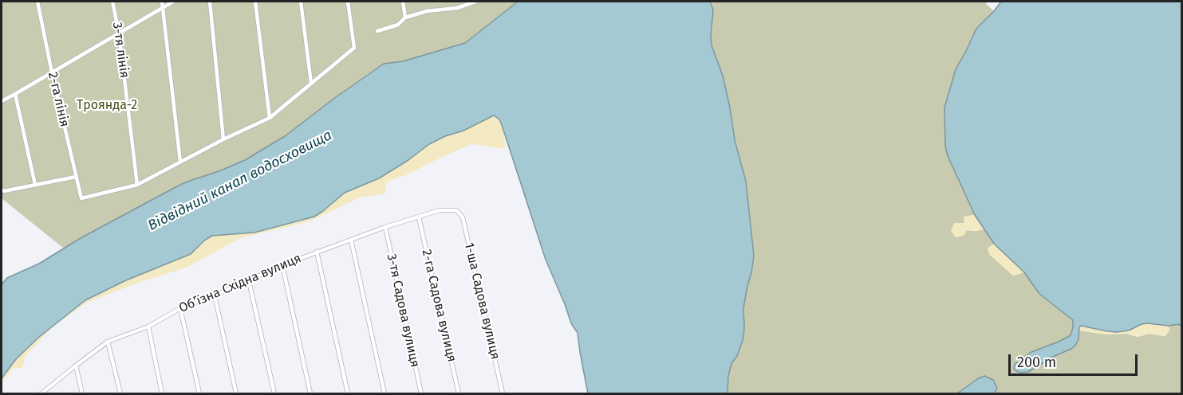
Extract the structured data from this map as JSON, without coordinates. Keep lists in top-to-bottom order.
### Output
{
  "streets": {
    "street": [
      "3-тя лінія",
      "2-га лінія",
      "Обʼїзна Східна вулиця",
      "1-ша Садова вулиця",
      "2-га Садова вулиця",
      "3-тя Садова вулиця"
    ]
  },
  "crossings": [
    ["3-тя лінія", "2-га лінія"],
    ["Обʼїзна Східна вулиця", "1-ша Садова вулиця"],
    ["Обʼїзна Східна вулиця", "2-га Садова вулиця"],
    ["Обʼїзна Східна вулиця", "3-тя Садова вулиця"]
  ],
  "water": ["Відвідний канал водосховища"],
  "parks": ["Троянда-2"],
  "scale_bar": "200 m"
}
